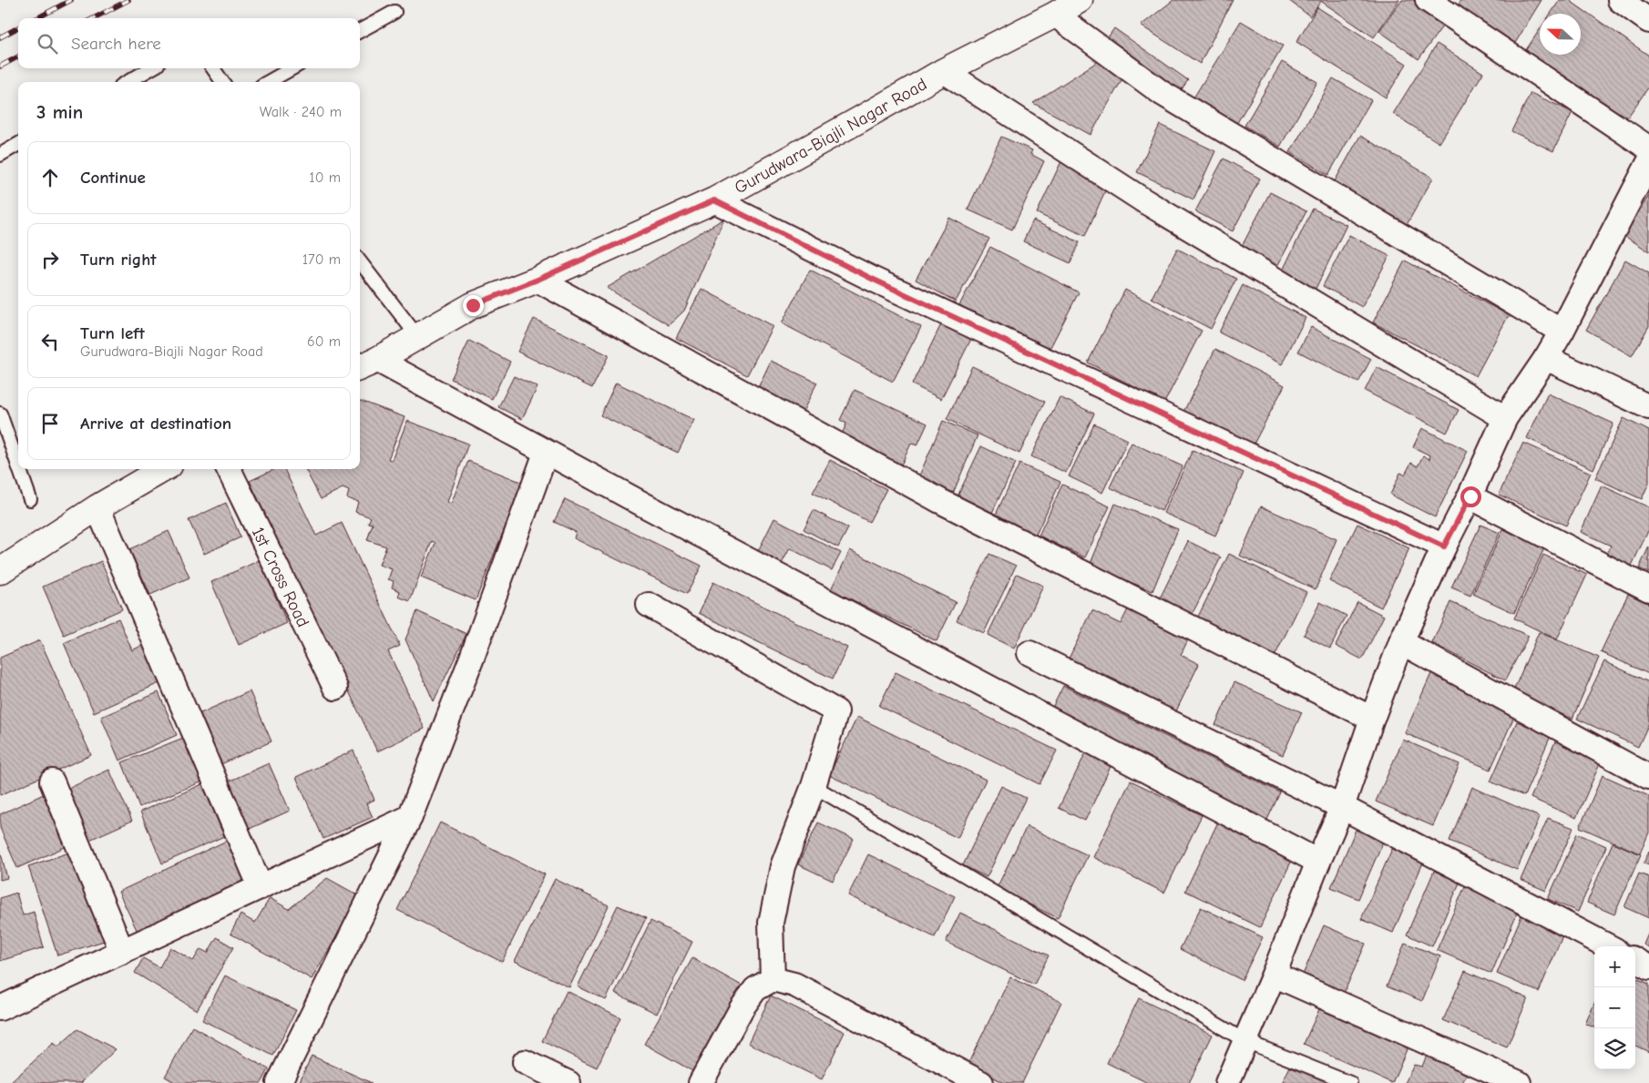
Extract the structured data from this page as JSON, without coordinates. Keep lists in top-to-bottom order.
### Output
{
  "streets": {
    "main road": ["Gurudwara-Biajli Nagar Road"],
    "street": ["1st Cross Road"]
  },
  "north": "left",
  "page": {
    "search": "Search here",
    "heading": ["3 min", "Walk · 240 m"],
    "list": [
      ["Continue", "10 m"],
      ["Turn right", "170 m"],
      ["Turn left", "Gurudwara-Biajli Nagar Road", "60 m"],
      "Arrive at destination"
    ],
    "map_buttons": ["+", "−"]
  }
}
